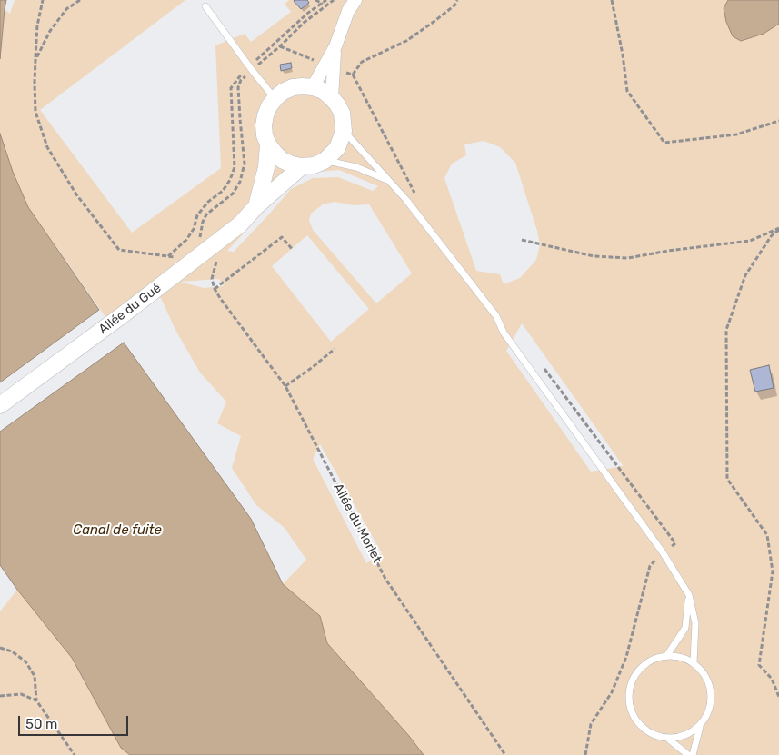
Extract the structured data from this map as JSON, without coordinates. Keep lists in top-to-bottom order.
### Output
{
  "streets": {
    "street": ["Allée du Gué"],
    "path": ["Allée du Morlet"]
  },
  "water": ["Canal de fuite"],
  "scale_bar": "50 m"
}
